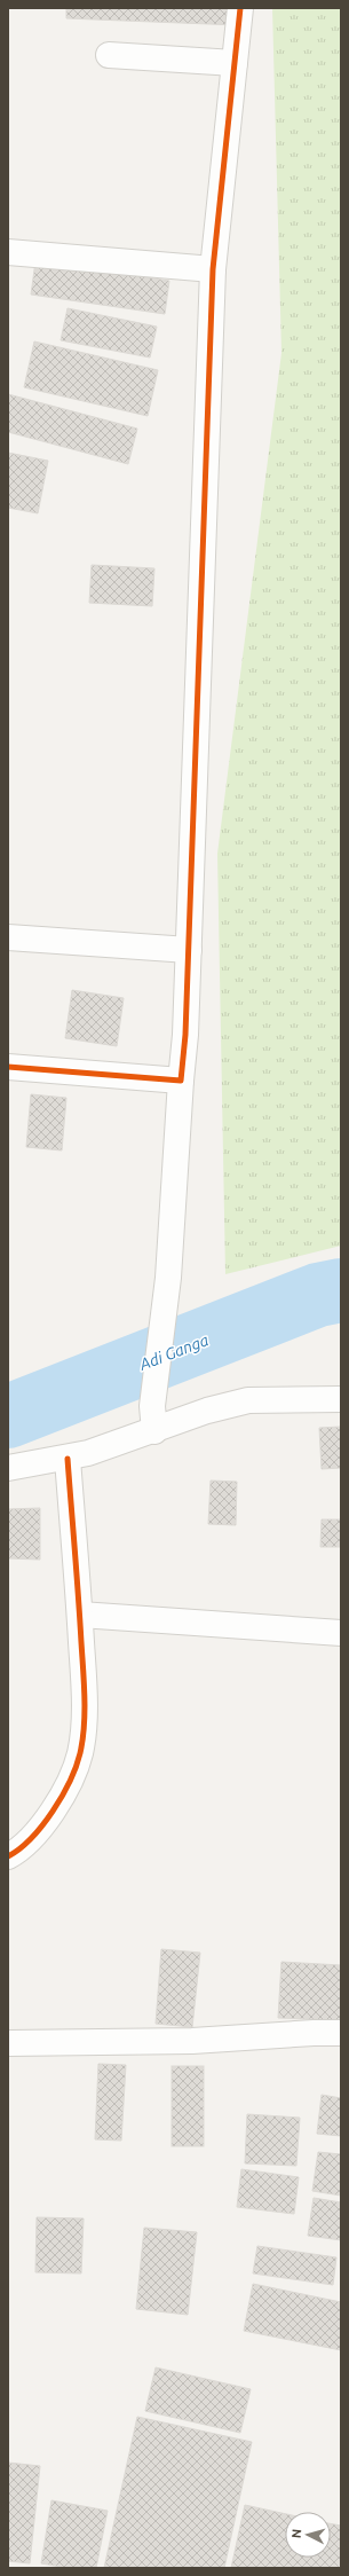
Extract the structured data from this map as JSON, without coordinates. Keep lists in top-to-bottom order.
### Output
{
  "water": ["Adi Ganga"],
  "north": "left"
}
